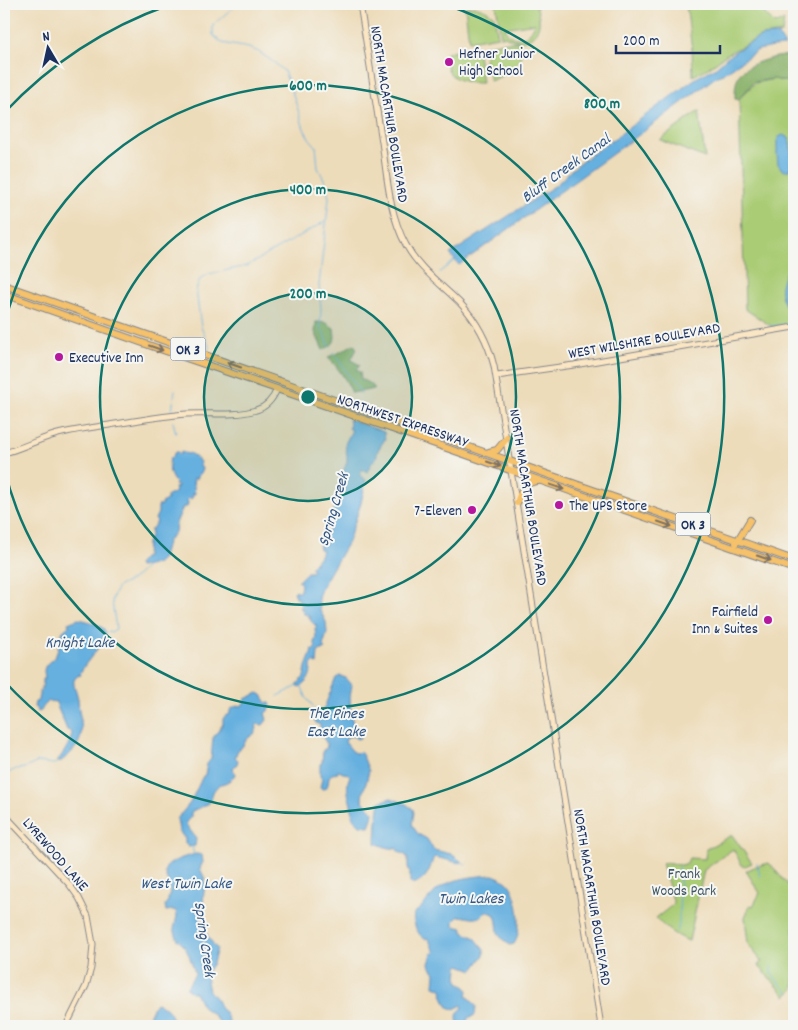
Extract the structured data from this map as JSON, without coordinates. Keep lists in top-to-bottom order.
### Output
{
  "streets": {
    "highway": ["OK 3", "NORTHWEST EXPRESSWAY"],
    "main road": ["NORTH MACARTHUR BOULEVARD", "WEST WILSHIRE BOULEVARD", "LYREWOOD LANE"]
  },
  "crossings": [
    ["NORTH MACARTHUR BOULEVARD", "WEST WILSHIRE BOULEVARD"],
    ["NORTH MACARTHUR BOULEVARD", "NORTHWEST EXPRESSWAY"]
  ],
  "water": [
    "Bluff Creek Canal",
    "Spring Creek",
    "Knight Lake",
    "The Pines East Lake",
    "West Twin Lake",
    "Twin Lakes"
  ],
  "parks": ["Frank Woods Park"],
  "places": [
    "Hefner Junior High School",
    "Executive Inn",
    "The UPS Store",
    "7-Eleven",
    "Fairfield Inn & Suites"
  ],
  "scale_bar": "200 m",
  "north": "top",
  "rings": [
    "600 m",
    "800 m",
    "400 m",
    "200 m"
  ]
}
